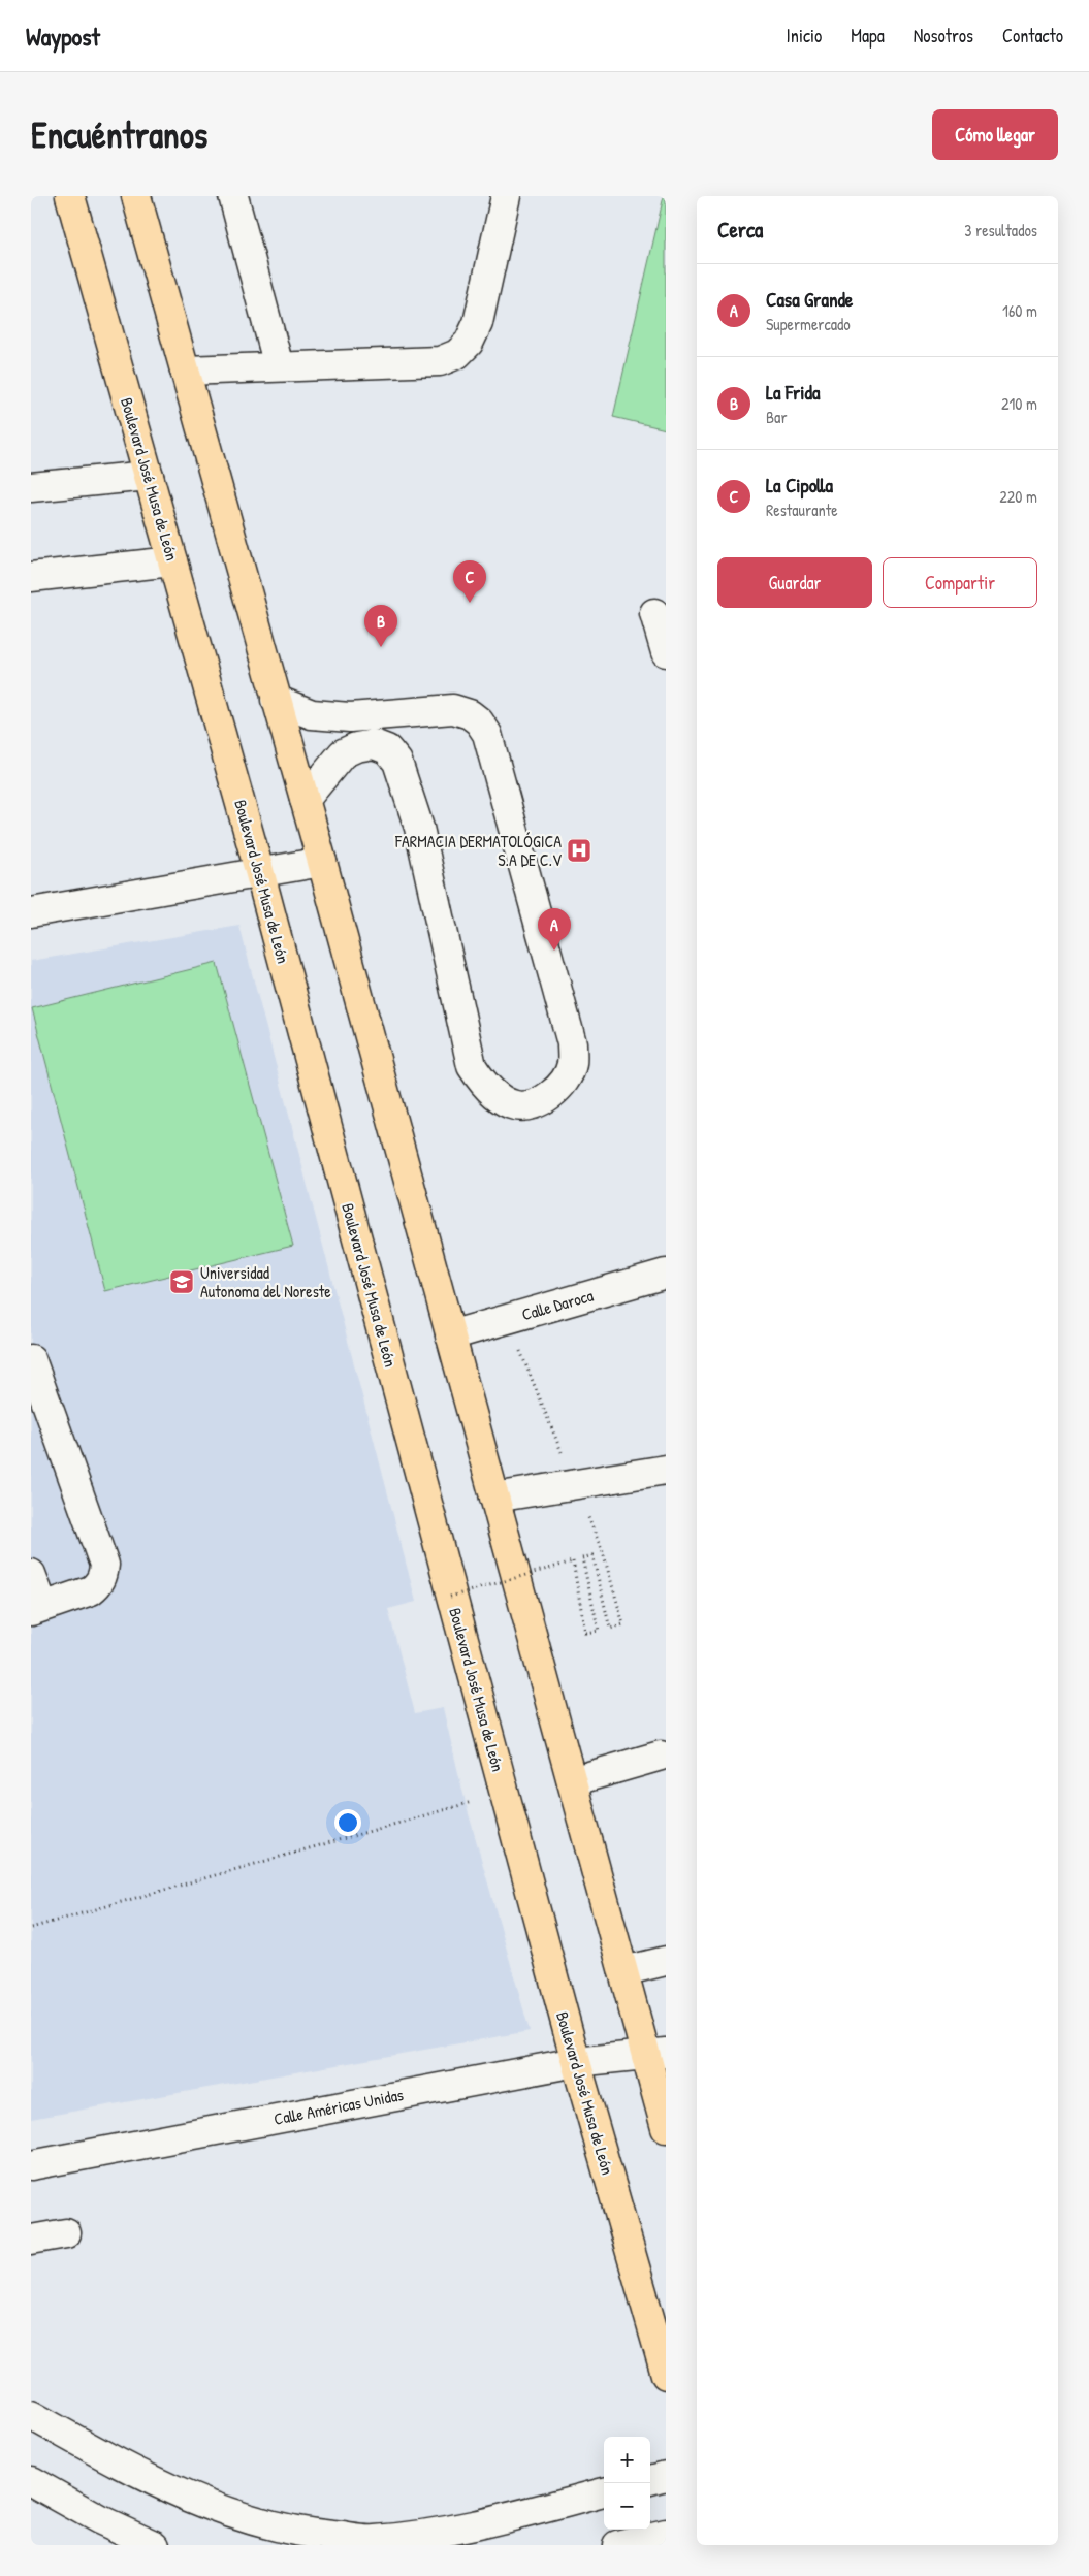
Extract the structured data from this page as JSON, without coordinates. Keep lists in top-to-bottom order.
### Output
{
  "streets": {
    "main road": ["Boulevard José Musa de León"],
    "street": ["Calle Daroca", "Calle Américas Unidas"]
  },
  "crossings": [
    ["Boulevard José Musa de León", "Calle Américas Unidas"]
  ],
  "places": {
    "hospital": ["FARMACIA DERMATOLÓGICA S.A DE C.V"],
    "school or university": ["Universidad Autonoma del Noreste"]
  },
  "page": {
    "header": "Waypost",
    "nav": [
      "Inicio",
      "Mapa",
      "Nosotros",
      "Contacto"
    ],
    "buttons": [
      "Cómo llegar",
      ["Guardar", "Compartir"]
    ],
    "title": "Encuéntranos",
    "heading": ["Cerca", "3 resultados"],
    "list": [
      {
        "mark": "A",
        "name": "Casa Grande",
        "note": "Supermercado",
        "value": "160 m"
      },
      {
        "mark": "B",
        "name": "La Frida",
        "note": "Bar",
        "value": "210 m"
      },
      {
        "mark": "C",
        "name": "La Cipolla",
        "note": "Restaurante",
        "value": "220 m"
      }
    ],
    "pins": ["C", "B", "A"],
    "map_buttons": ["+", "−"]
  }
}
